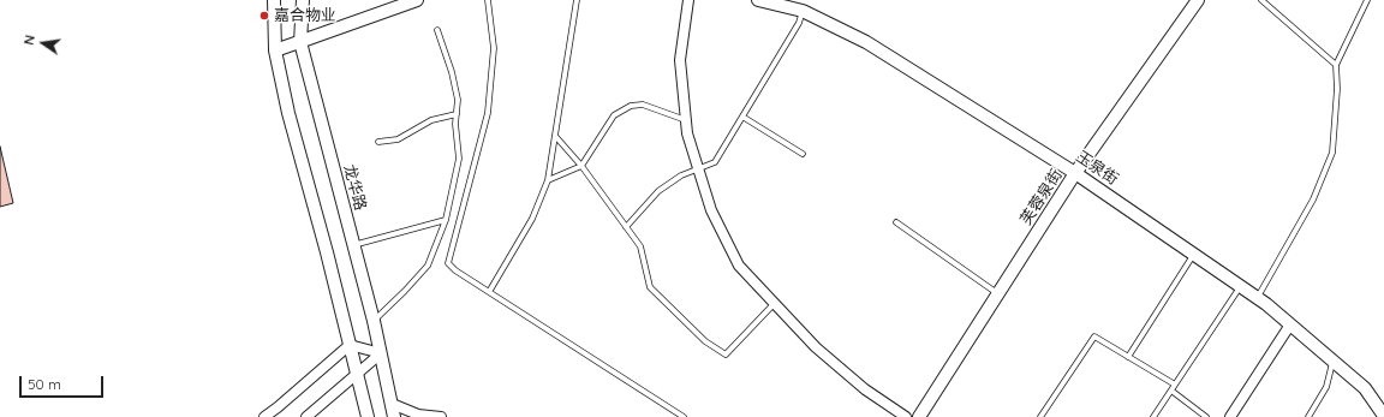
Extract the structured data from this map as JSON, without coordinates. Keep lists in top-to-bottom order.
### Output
{
  "streets": {
    "street": ["玉泉街", "龙华路", "芙蓉泉街"]
  },
  "crossings": [
    ["玉泉街", "芙蓉泉街"]
  ],
  "places": ["嘉合物业"],
  "scale_bar": "50 m",
  "north": "left"
}
